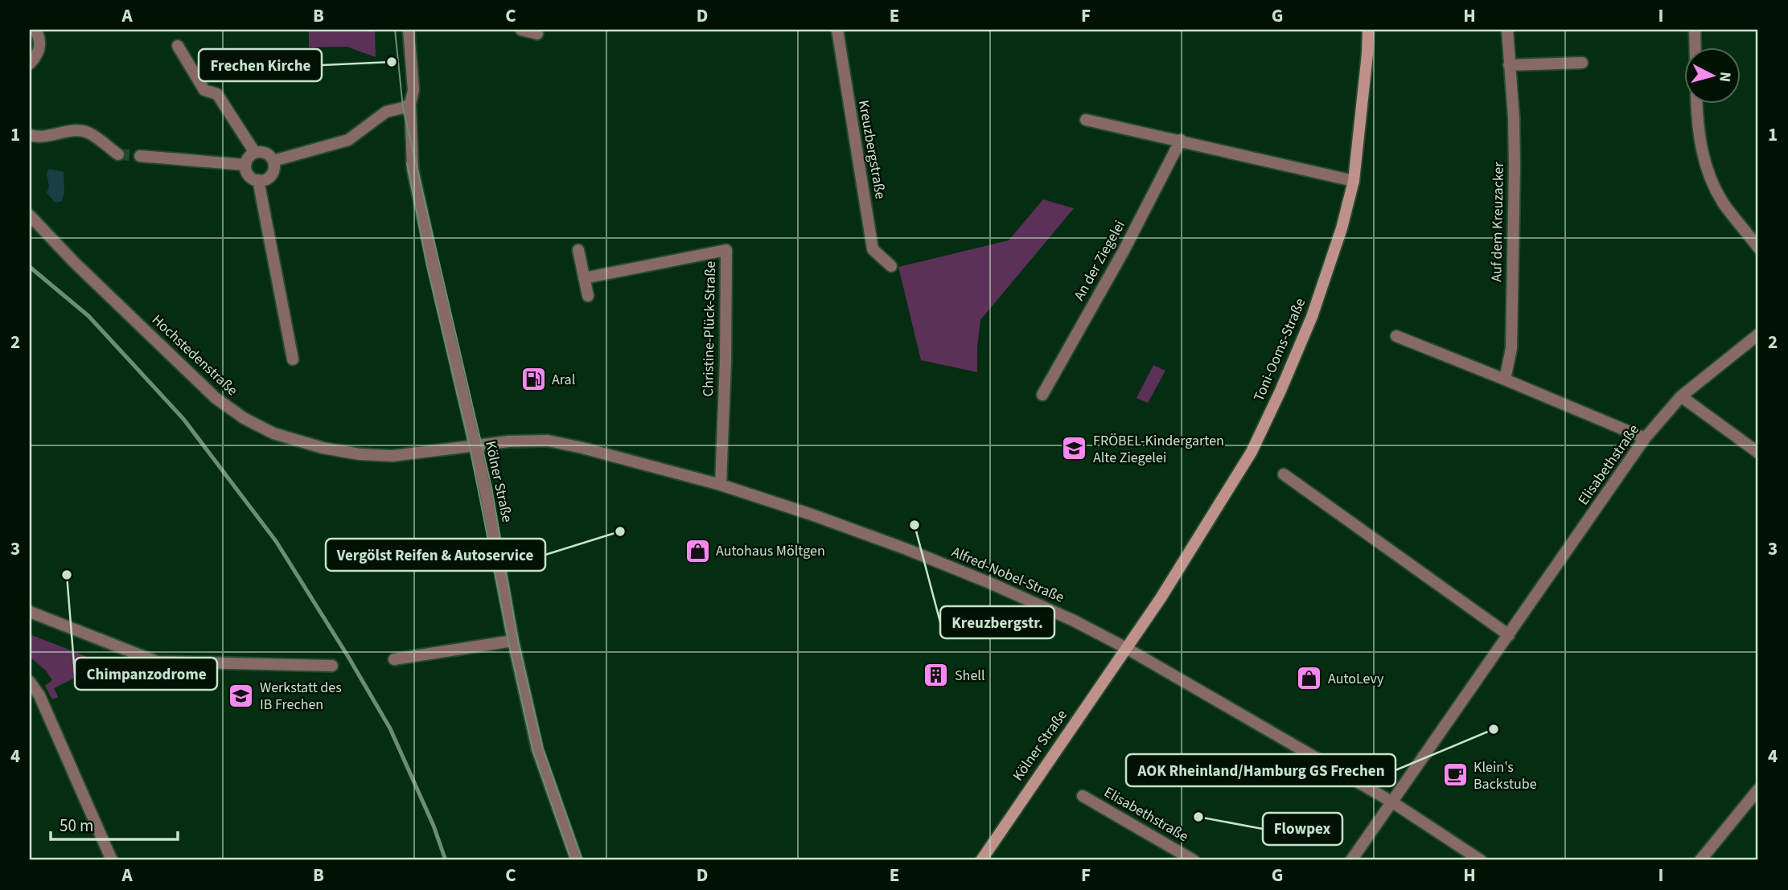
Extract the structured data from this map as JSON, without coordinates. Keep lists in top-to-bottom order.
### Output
{
  "streets": {
    "main road": ["Toni-Ooms-Straße", "Kölner Straße"],
    "street": [
      "Kreuzbergstraße",
      "Auf dem Kreuzacker",
      "An der Ziegelei",
      "Christine-Plück-Straße",
      "Hochstedenstraße",
      "Elisabethstraße",
      "Alfred-Nobel-Straße"
    ]
  },
  "crossings": [
    ["Christine-Plück-Straße", "Alfred-Nobel-Straße"],
    ["Toni-Ooms-Straße", "Kölner Straße"],
    ["Toni-Ooms-Straße", "Alfred-Nobel-Straße"],
    ["Hochstedenstraße", "Kölner Straße"],
    ["Hochstedenstraße", "Alfred-Nobel-Straße"],
    ["Elisabethstraße", "Alfred-Nobel-Straße"],
    ["Kölner Straße", "Alfred-Nobel-Straße"]
  ],
  "places": {
    "other": [
      "Frechen Kirche",
      "Kreuzbergstr.",
      "Vergölst Reifen & Autoservice",
      "Chimpanzodrome",
      "AOK Rheinland/Hamburg GS Frechen",
      "Flowpex"
    ],
    "fuel station": ["Aral"],
    "school or university": ["FRÖBEL-Kindergarten Alte Ziegelei", "Werkstatt des IB Frechen"],
    "shop": ["Autohaus Möltgen", "AutoLevy"],
    "building": ["Shell"],
    "cafe": ["Klein's Backstube"]
  },
  "scale_bar": "50 m",
  "north": "right",
  "grid": {
    "columns": [
      "A",
      "B",
      "C",
      "D",
      "E",
      "F",
      "G",
      "H",
      "I"
    ],
    "rows": [
      "1",
      "2",
      "3",
      "4"
    ]
  }
}
